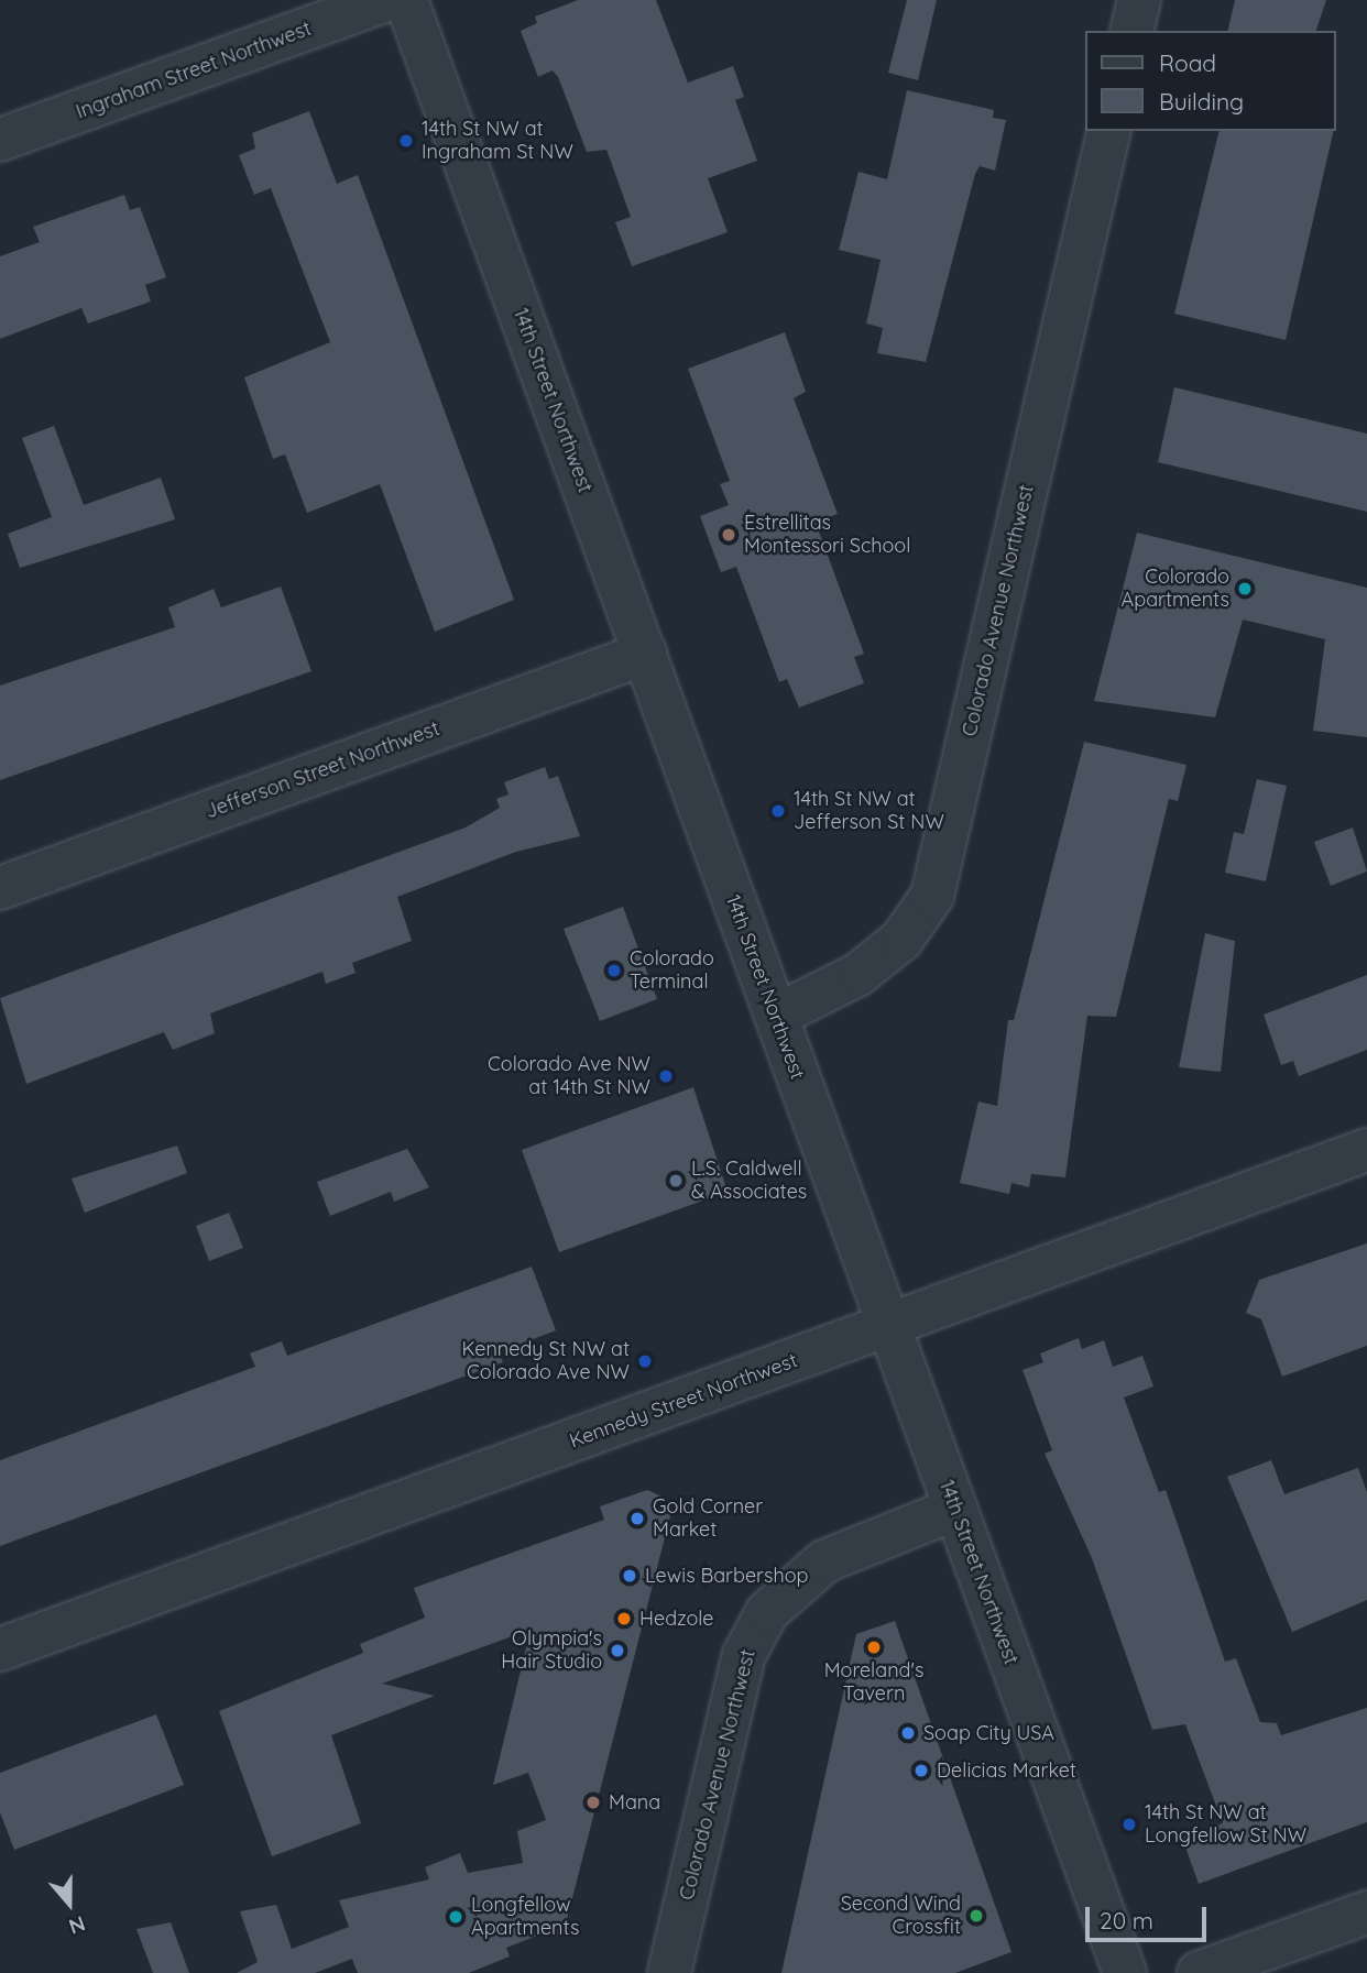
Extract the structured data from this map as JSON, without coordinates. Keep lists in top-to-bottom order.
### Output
{
  "streets": {
    "street": [
      "Ingraham Street Northwest",
      "14th Street Northwest",
      "Colorado Avenue Northwest",
      "Jefferson Street Northwest",
      "Kennedy Street Northwest"
    ]
  },
  "crossings": [
    ["14th Street Northwest", "Colorado Avenue Northwest"],
    ["14th Street Northwest", "Jefferson Street Northwest"],
    ["14th Street Northwest", "Kennedy Street Northwest"]
  ],
  "places": [
    "14th St NW at Ingraham St NW",
    "Estrellitas Montessori School",
    "Colorado Apartments",
    "14th St NW at Jefferson St NW",
    "Colorado Terminal",
    "Colorado Ave NW at 14th St NW",
    "L.S. Caldwell & Associates",
    "Kennedy St NW at Colorado Ave NW",
    "Gold Corner Market",
    "Lewis Barbershop",
    "Hedzole",
    "Moreland's Tavern",
    "Olympia's Hair Studio",
    "Soap City USA",
    "Delicias Market",
    "Mana",
    "14th St NW at Longfellow St NW",
    "Second Wind Crossfit",
    "Longfellow Apartments"
  ],
  "legend": ["Road", "Building"],
  "scale_bar": "20 m",
  "north": "bottom"
}
